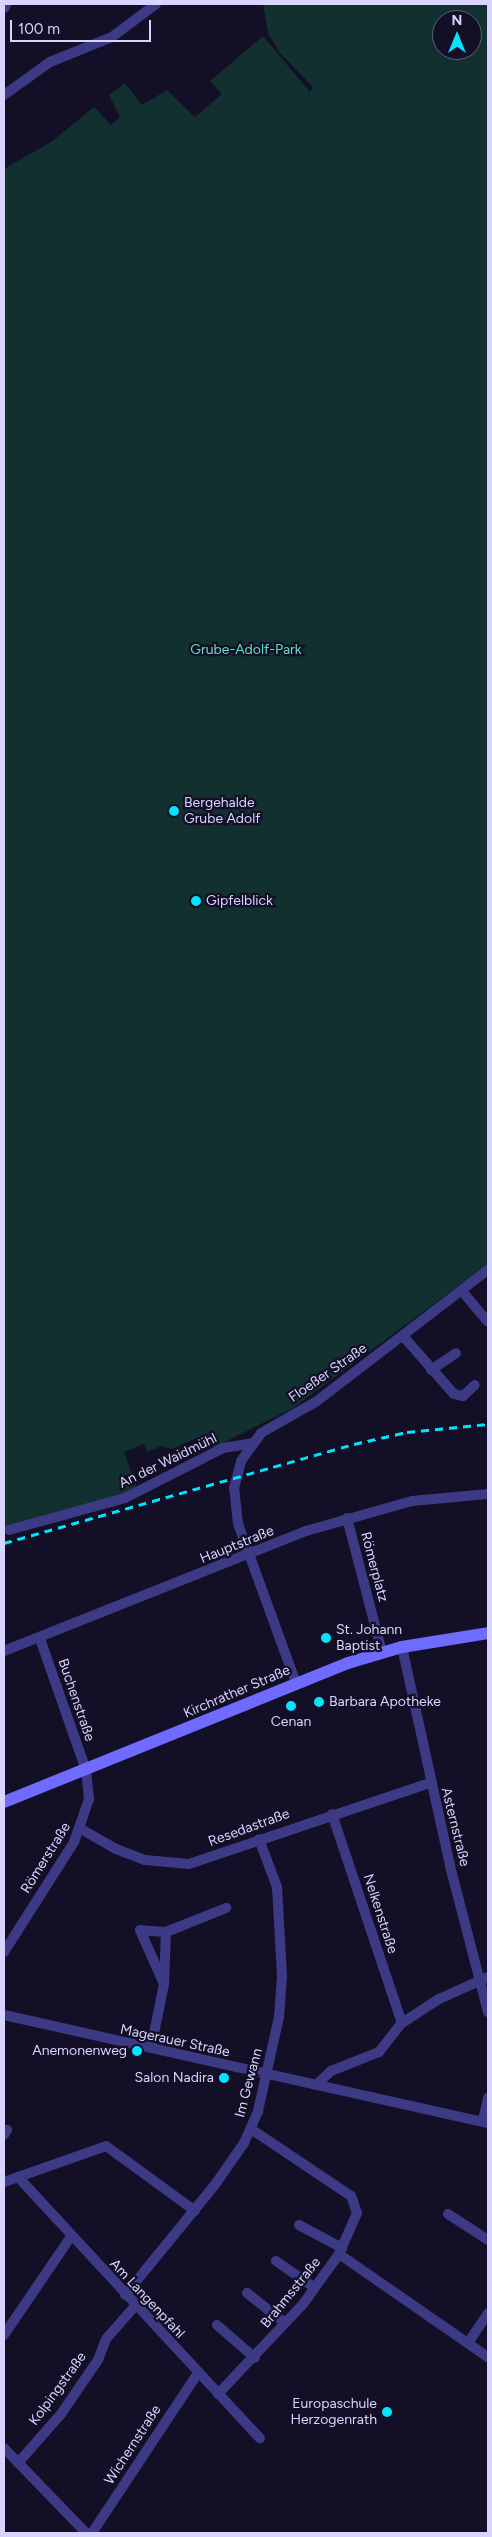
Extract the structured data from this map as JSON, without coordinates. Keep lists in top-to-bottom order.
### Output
{
  "streets": {
    "main road": ["Kirchrather Straße"],
    "street": [
      "Floeßer Straße",
      "An der Waidmühl",
      "Hauptstraße",
      "Römerplatz",
      "Buchenstraße",
      "Asternstraße",
      "Resedastraße",
      "Römerstraße",
      "Nelkenstraße",
      "Magerauer Straße",
      "Im Gewann",
      "Brahmsstraße",
      "Am Langenpfahl",
      "Kolpingstraße",
      "Wichernstraße"
    ]
  },
  "crossings": [
    ["Floeßer Straße", "An der Waidmühl"],
    ["Floeßer Straße", "Hauptstraße"],
    ["Hauptstraße", "Römerplatz"],
    ["Hauptstraße", "Buchenstraße"],
    ["Römerplatz", "Kirchrather Straße"],
    ["Kirchrather Straße", "Buchenstraße"],
    ["Kirchrather Straße", "Asternstraße"],
    ["Kirchrather Straße", "Römerstraße"],
    ["Buchenstraße", "Römerstraße"],
    ["Asternstraße", "Resedastraße"],
    ["Resedastraße", "Römerstraße"],
    ["Resedastraße", "Nelkenstraße"],
    ["Resedastraße", "Im Gewann"],
    ["Magerauer Straße", "Im Gewann"],
    ["Im Gewann", "Brahmsstraße"],
    ["Im Gewann", "Am Langenpfahl"],
    ["Brahmsstraße", "Am Langenpfahl"],
    ["Am Langenpfahl", "Kolpingstraße"],
    ["Am Langenpfahl", "Wichernstraße"]
  ],
  "parks": ["Grube-Adolf-Park"],
  "places": [
    "Bergehalde Grube Adolf",
    "Gipfelblick",
    "St. Johann Baptist",
    "Barbara Apotheke",
    "Cenan",
    "Anemonenweg",
    "Salon Nadira",
    "Europaschule Herzogenrath"
  ],
  "scale_bar": "100 m",
  "north": "top"
}
